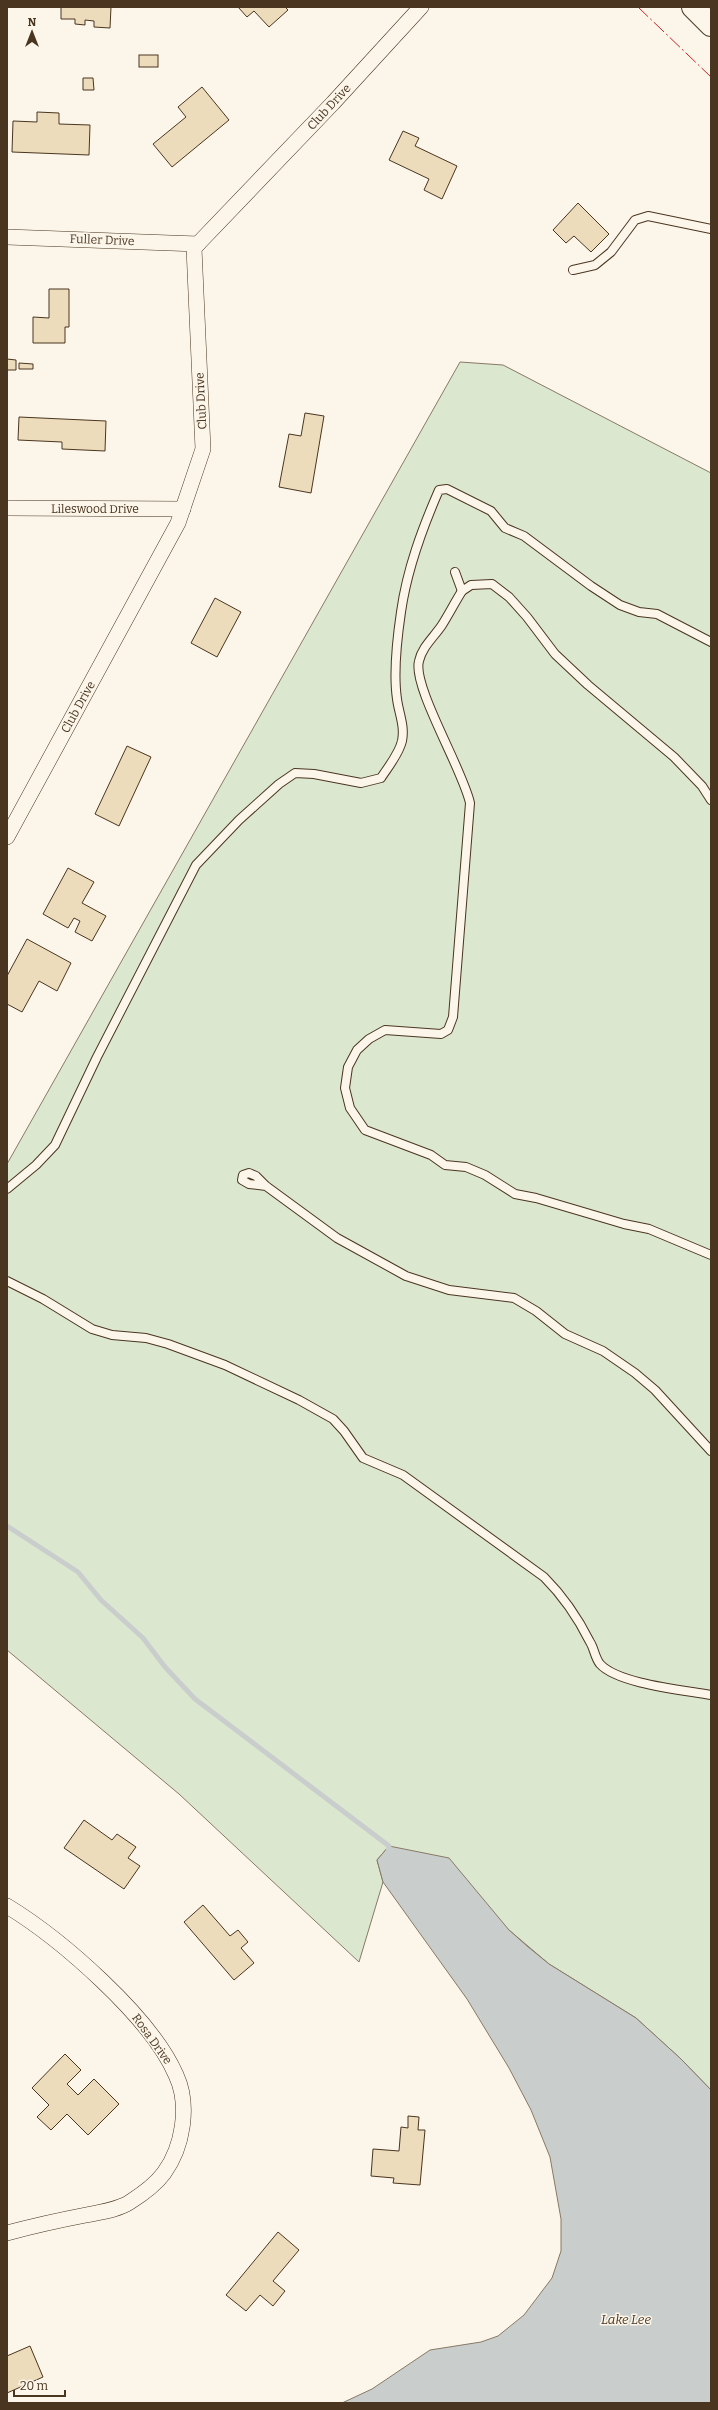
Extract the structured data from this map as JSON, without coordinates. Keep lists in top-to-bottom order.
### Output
{
  "streets": {
    "street": [
      "Club Drive",
      "Fuller Drive",
      "Lileswood Drive",
      "Rosa Drive"
    ]
  },
  "crossings": [
    ["Club Drive", "Fuller Drive"],
    ["Club Drive", "Lileswood Drive"]
  ],
  "water": ["Lake Lee"],
  "scale_bar": "20 m",
  "north": "top"
}
